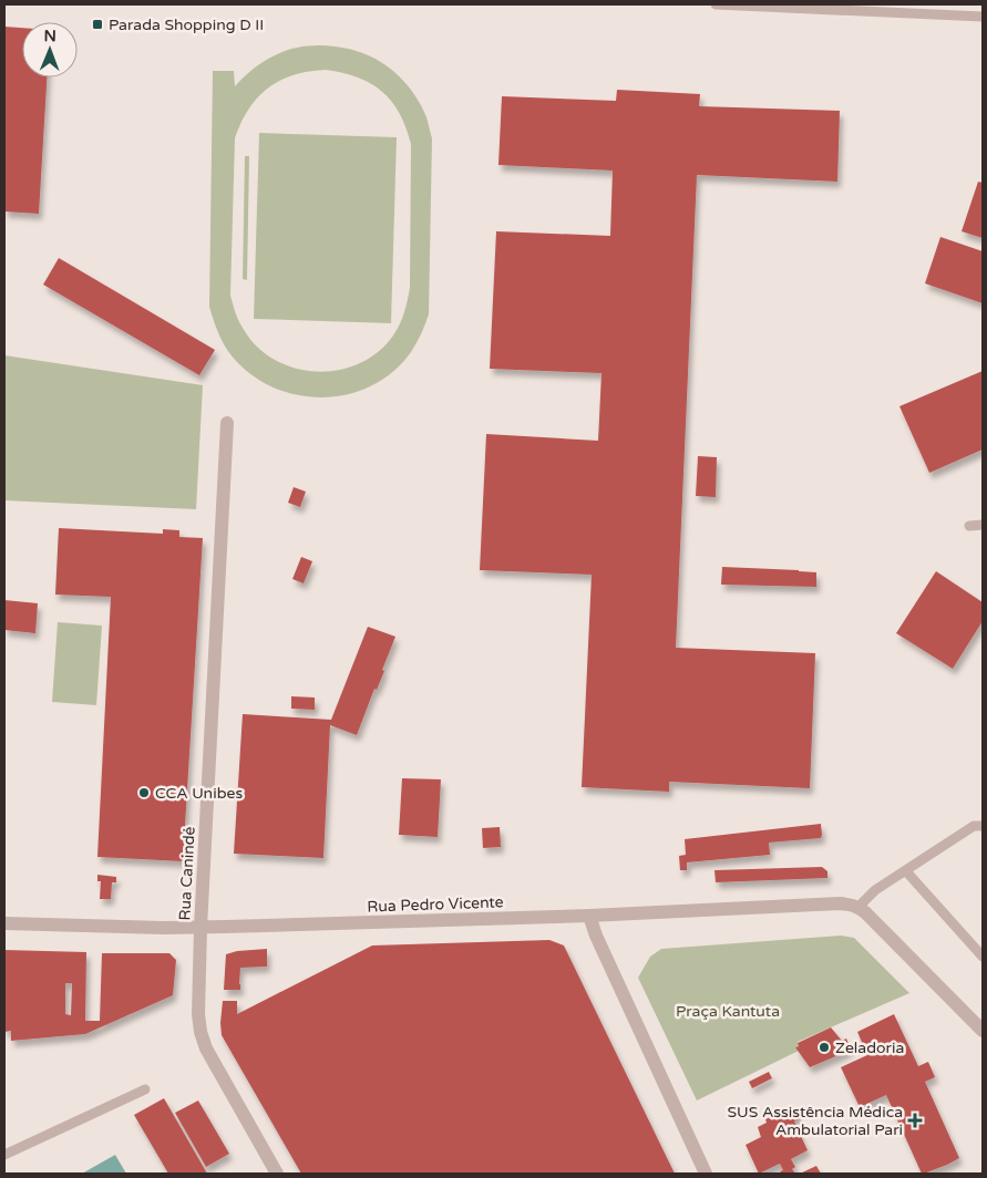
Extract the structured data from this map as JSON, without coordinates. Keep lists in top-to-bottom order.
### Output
{
  "streets": {
    "street": ["Rua Canindé", "Rua Pedro Vicente"]
  },
  "crossings": [
    ["Rua Canindé", "Rua Pedro Vicente"]
  ],
  "parks": ["Praça Kantuta"],
  "places": {
    "transit": ["Parada Shopping D II"],
    "other": ["CCA Unibes", "Zeladoria"],
    "health": ["SUS Assistência Médica Ambulatorial Pari"]
  },
  "north": "top"
}
